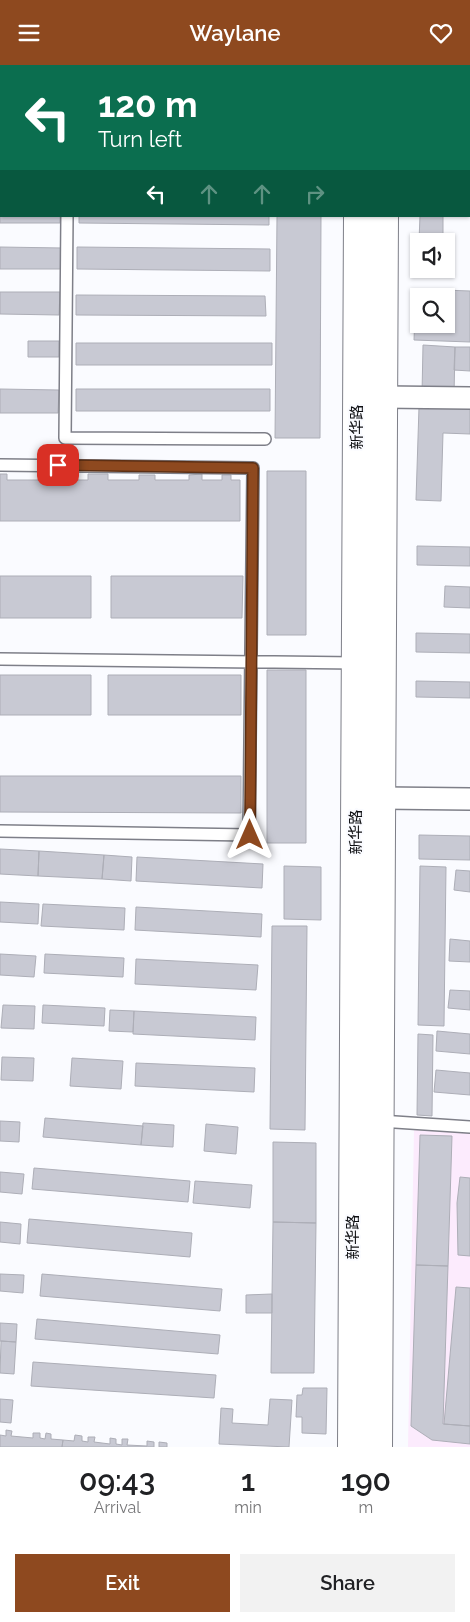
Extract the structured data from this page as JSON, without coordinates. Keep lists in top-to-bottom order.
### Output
{
  "streets": {
    "main road": ["新华路"]
  },
  "page": {
    "header": "Waylane",
    "turn": ["120 m", "Turn left"],
    "eta": [
      "09:43",
      "Arrival",
      "1",
      "min",
      "190",
      "m"
    ],
    "buttons": ["Exit", "Share"]
  }
}
